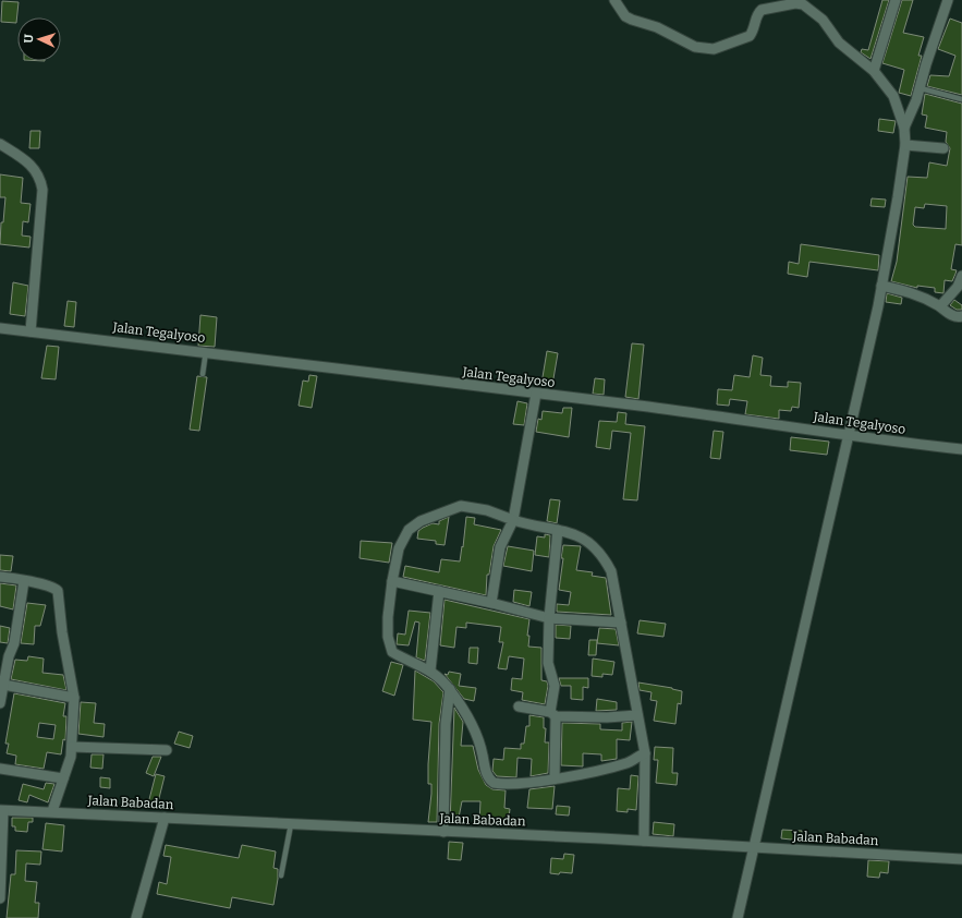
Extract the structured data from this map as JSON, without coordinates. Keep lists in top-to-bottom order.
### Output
{
  "streets": {
    "street": ["Jalan Tegalyoso", "Jalan Babadan"]
  },
  "north": "left"
}
